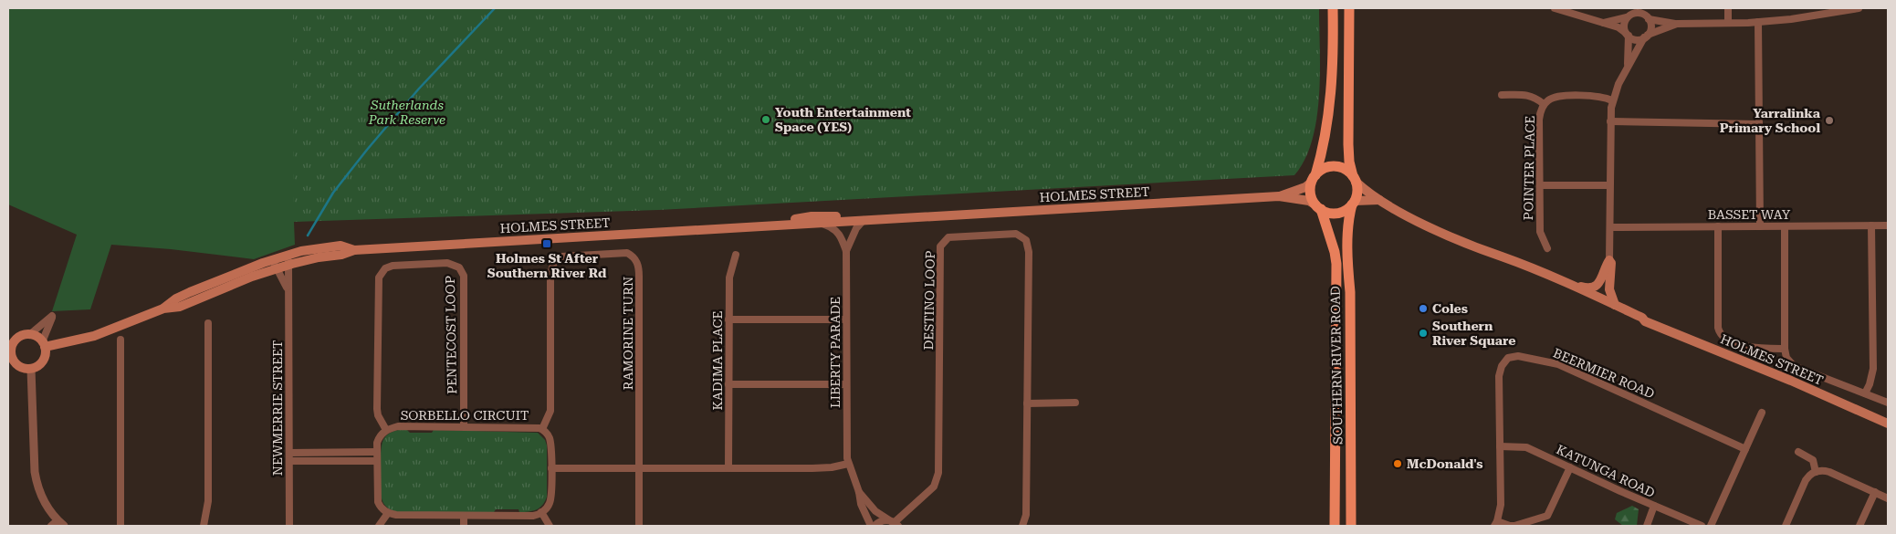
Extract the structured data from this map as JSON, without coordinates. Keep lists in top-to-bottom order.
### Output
{
  "streets": {
    "main road": ["HOLMES STREET", "SOUTHERN RIVER ROAD"],
    "street": [
      "POINTER PLACE",
      "BASSET WAY",
      "DESTINO LOOP",
      "RAMORINE TURN",
      "PENTECOST LOOP",
      "LIBERTY PARADE",
      "KADIMA PLACE",
      "BEERMIER ROAD",
      "NEWMERRIE STREET",
      "SORBELLO CIRCUIT",
      "KATUNGA ROAD"
    ]
  },
  "crossings": [
    ["HOLMES STREET", "LIBERTY PARADE"],
    ["HOLMES STREET", "SOUTHERN RIVER ROAD"],
    ["HOLMES STREET", "NEWMERRIE STREET"],
    ["DESTINO LOOP", "LIBERTY PARADE"],
    ["RAMORINE TURN", "SORBELLO CIRCUIT"],
    ["PENTECOST LOOP", "SORBELLO CIRCUIT"],
    ["BEERMIER ROAD", "KATUNGA ROAD"]
  ],
  "parks": ["Sutherlands Park Reserve"],
  "places": {
    "other": [
      "Youth Entertainment Space (YES)",
      "Yarralinka Primary School",
      "Coles",
      "Southern River Square",
      "McDonald's"
    ],
    "transit": ["Holmes St After Southern River Rd"]
  }
}
